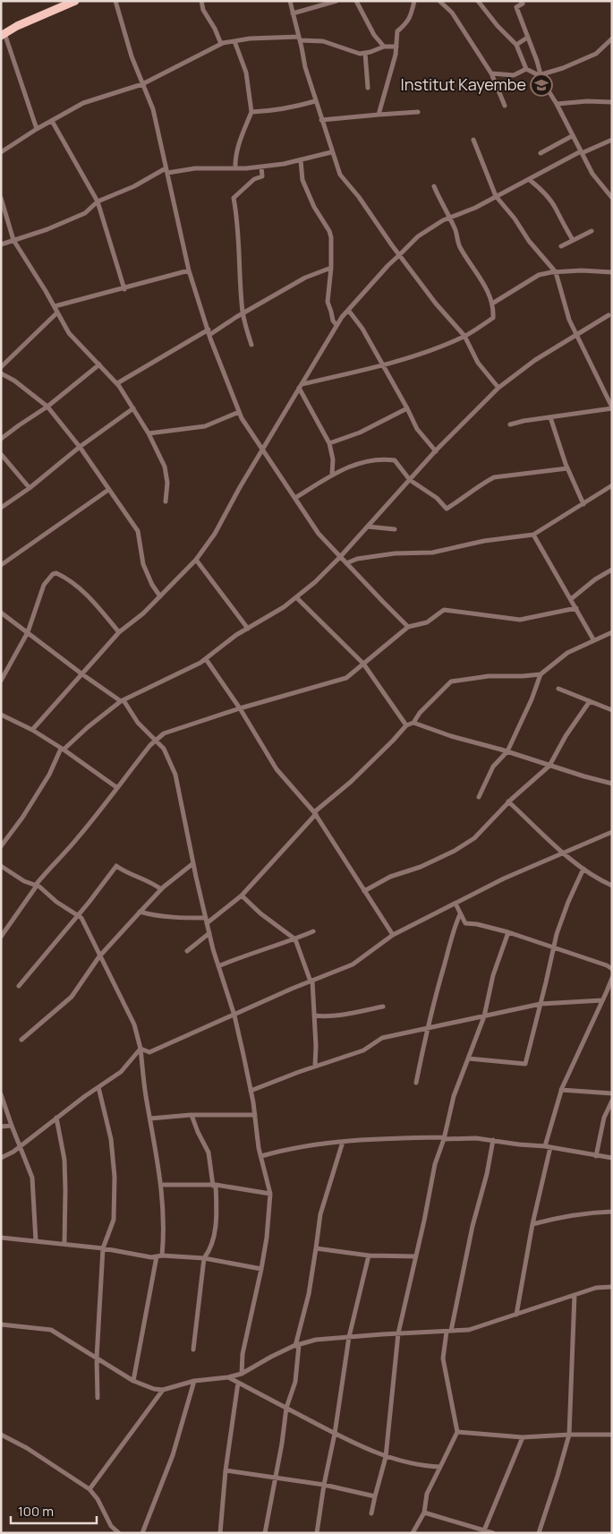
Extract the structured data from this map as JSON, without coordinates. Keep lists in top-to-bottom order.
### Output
{
  "places": {
    "school or university": ["Institut Kayembe"]
  },
  "scale_bar": "100 m"
}
